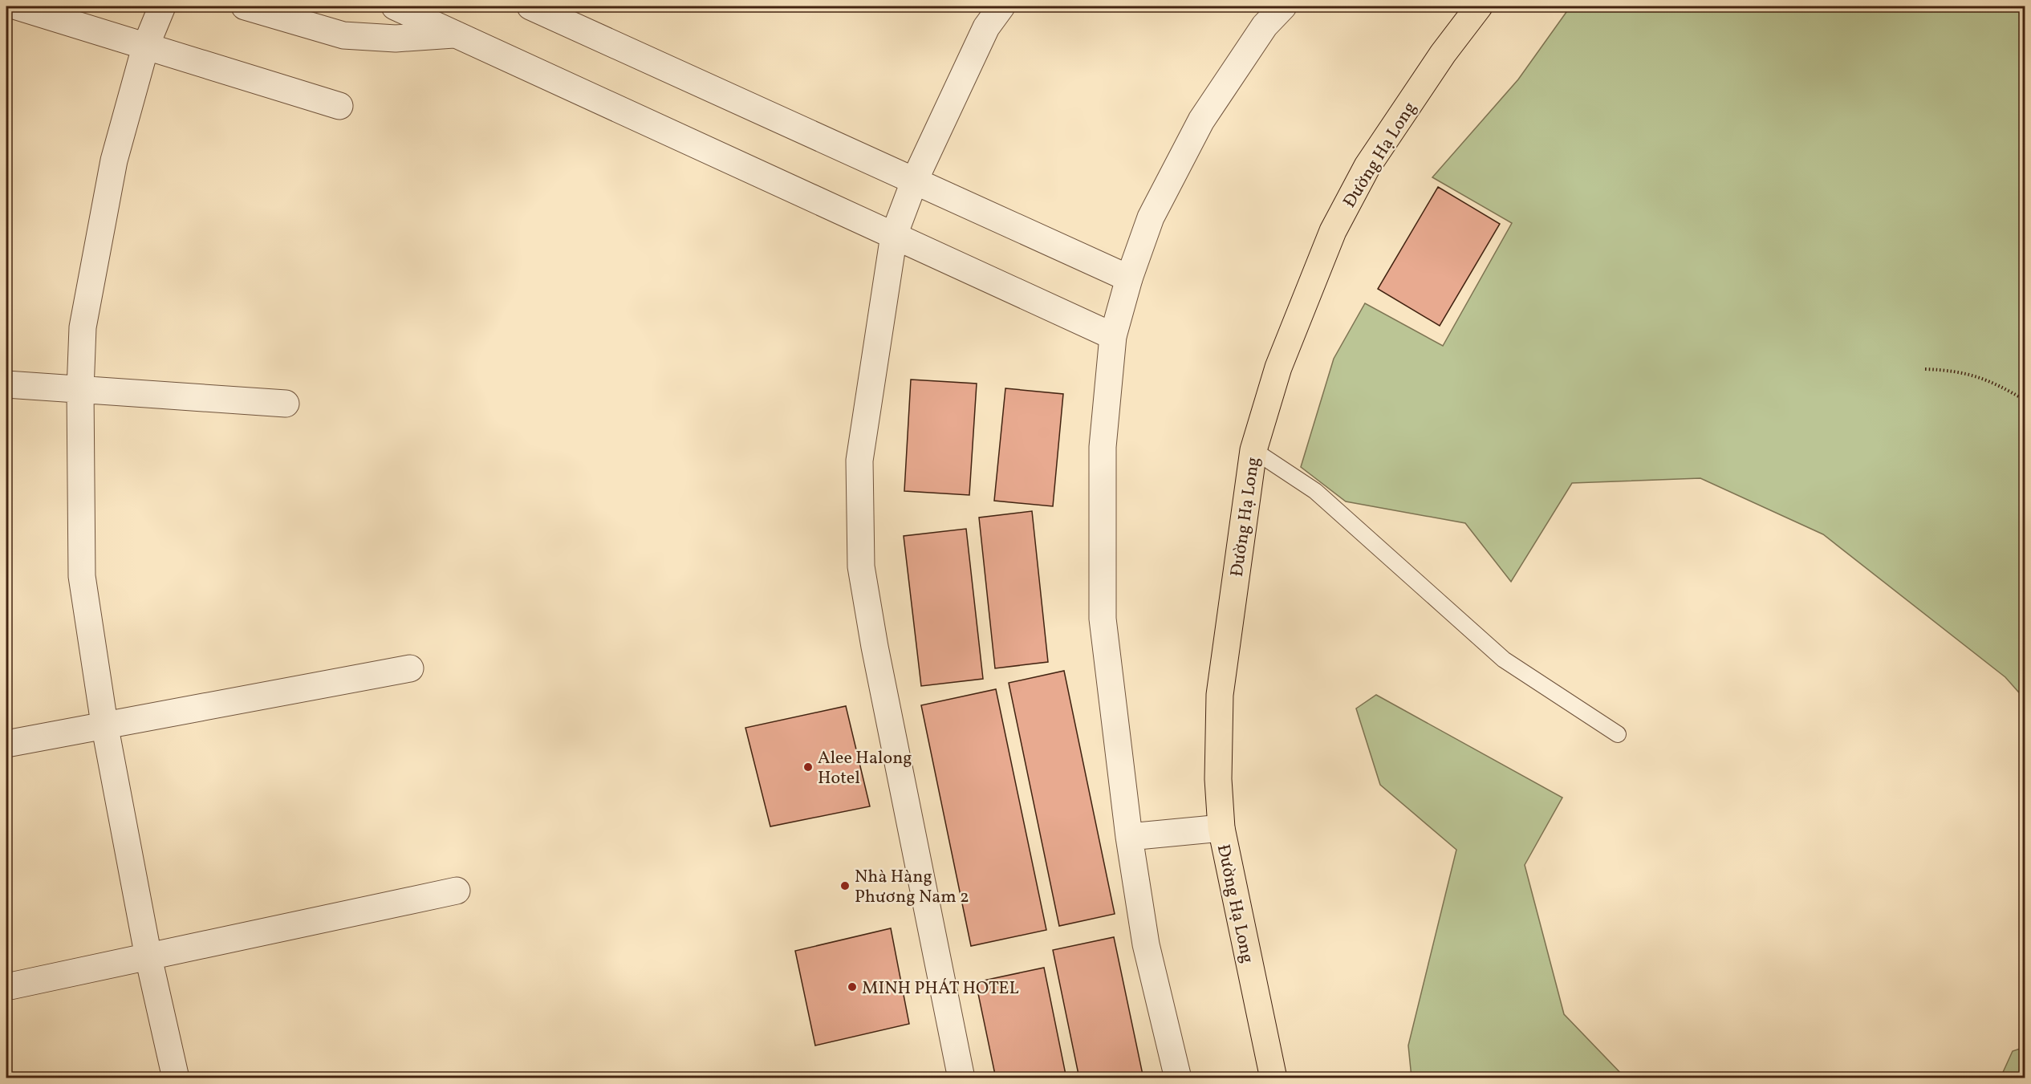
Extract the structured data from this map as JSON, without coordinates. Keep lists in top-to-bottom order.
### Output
{
  "streets": {
    "main road": ["Đường Hạ Long"]
  },
  "places": ["Alee Halong Hotel", "Nhà Hàng Phương Nam 2", "MINH PHÁT HOTEL"]
}
